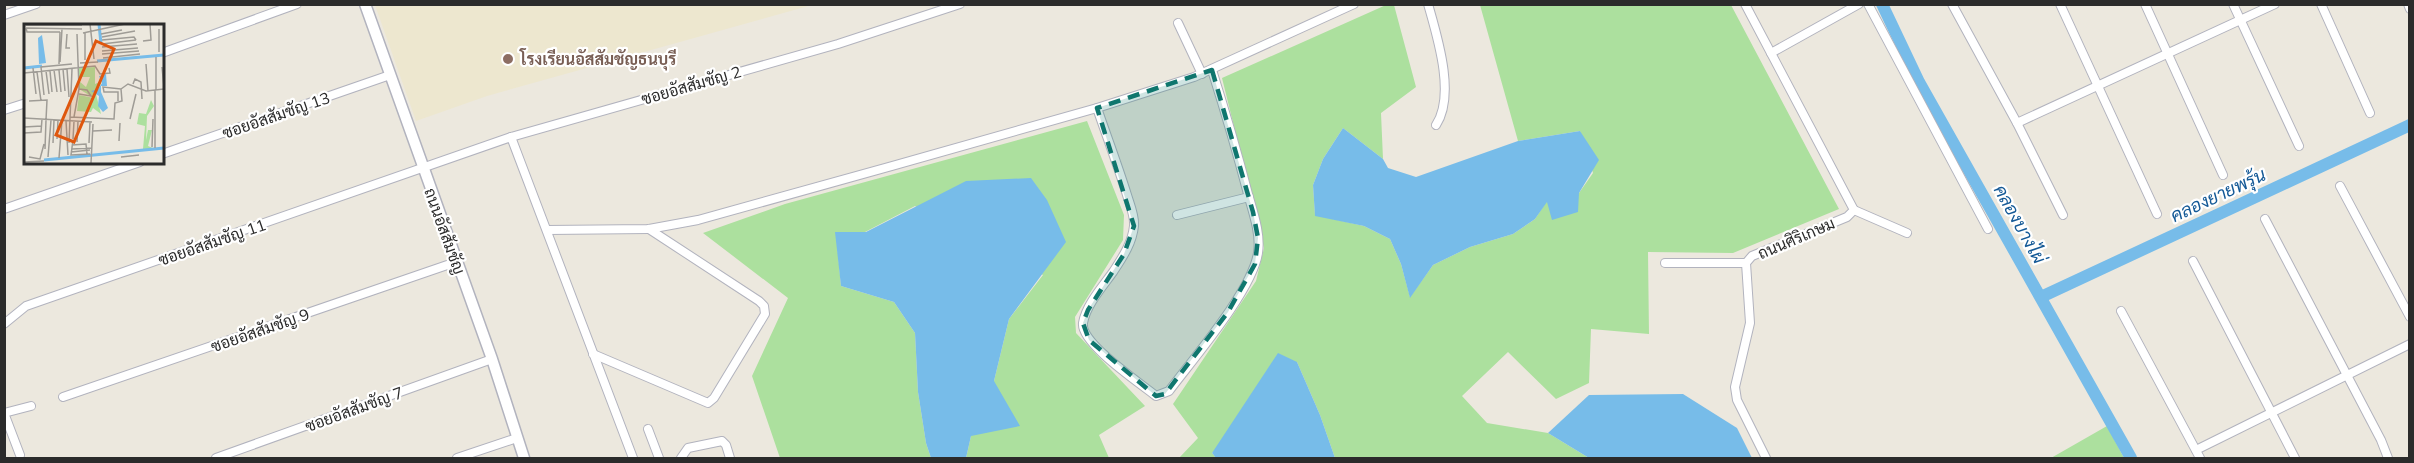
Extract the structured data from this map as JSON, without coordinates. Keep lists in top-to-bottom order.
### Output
{
  "streets": {
    "street": [
      "ซอยอัสสัมชัญ 2",
      "ซอยอัสสัมชัญ 13",
      "ถนนอัสสัมชัญ",
      "ถนนศิริเกษม",
      "ซอยอัสสัมชัญ 11",
      "ซอยอัสสัมชัญ 9",
      "ซอยอัสสัมชัญ 7"
    ]
  },
  "crossings": [
    ["ซอยอัสสัมชัญ 2", "ถนนอัสสัมชัญ"],
    ["ซอยอัสสัมชัญ 2", "ซอยอัสสัมชัญ 11"],
    ["ซอยอัสสัมชัญ 13", "ถนนอัสสัมชัญ"],
    ["ถนนอัสสัมชัญ", "ซอยอัสสัมชัญ 11"],
    ["ถนนอัสสัมชัญ", "ซอยอัสสัมชัญ 9"],
    ["ถนนอัสสัมชัญ", "ซอยอัสสัมชัญ 7"]
  ],
  "water": ["คลองยายพรุ้น", "คลองบางไผ่"],
  "places": ["โรงเรียนอัสสัมชัญธนบุรี"]
}
